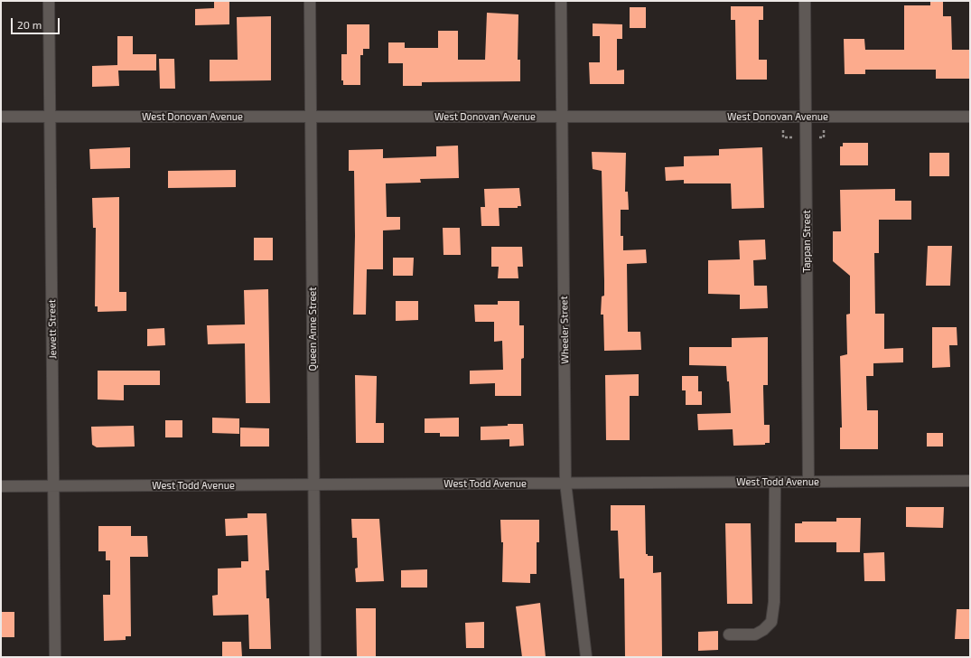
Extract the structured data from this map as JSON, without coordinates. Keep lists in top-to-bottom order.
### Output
{
  "streets": {
    "street": [
      "West Donovan Avenue",
      "Tappan Street",
      "Jewett Street",
      "Queen Anne Street",
      "Wheeler Street",
      "West Todd Avenue"
    ]
  },
  "crossings": [
    ["West Donovan Avenue", "Tappan Street"],
    ["West Donovan Avenue", "Jewett Street"],
    ["West Donovan Avenue", "Queen Anne Street"],
    ["West Donovan Avenue", "Wheeler Street"],
    ["Tappan Street", "West Todd Avenue"],
    ["Jewett Street", "West Todd Avenue"],
    ["Queen Anne Street", "West Todd Avenue"],
    ["Wheeler Street", "West Todd Avenue"]
  ],
  "scale_bar": "20 m"
}
